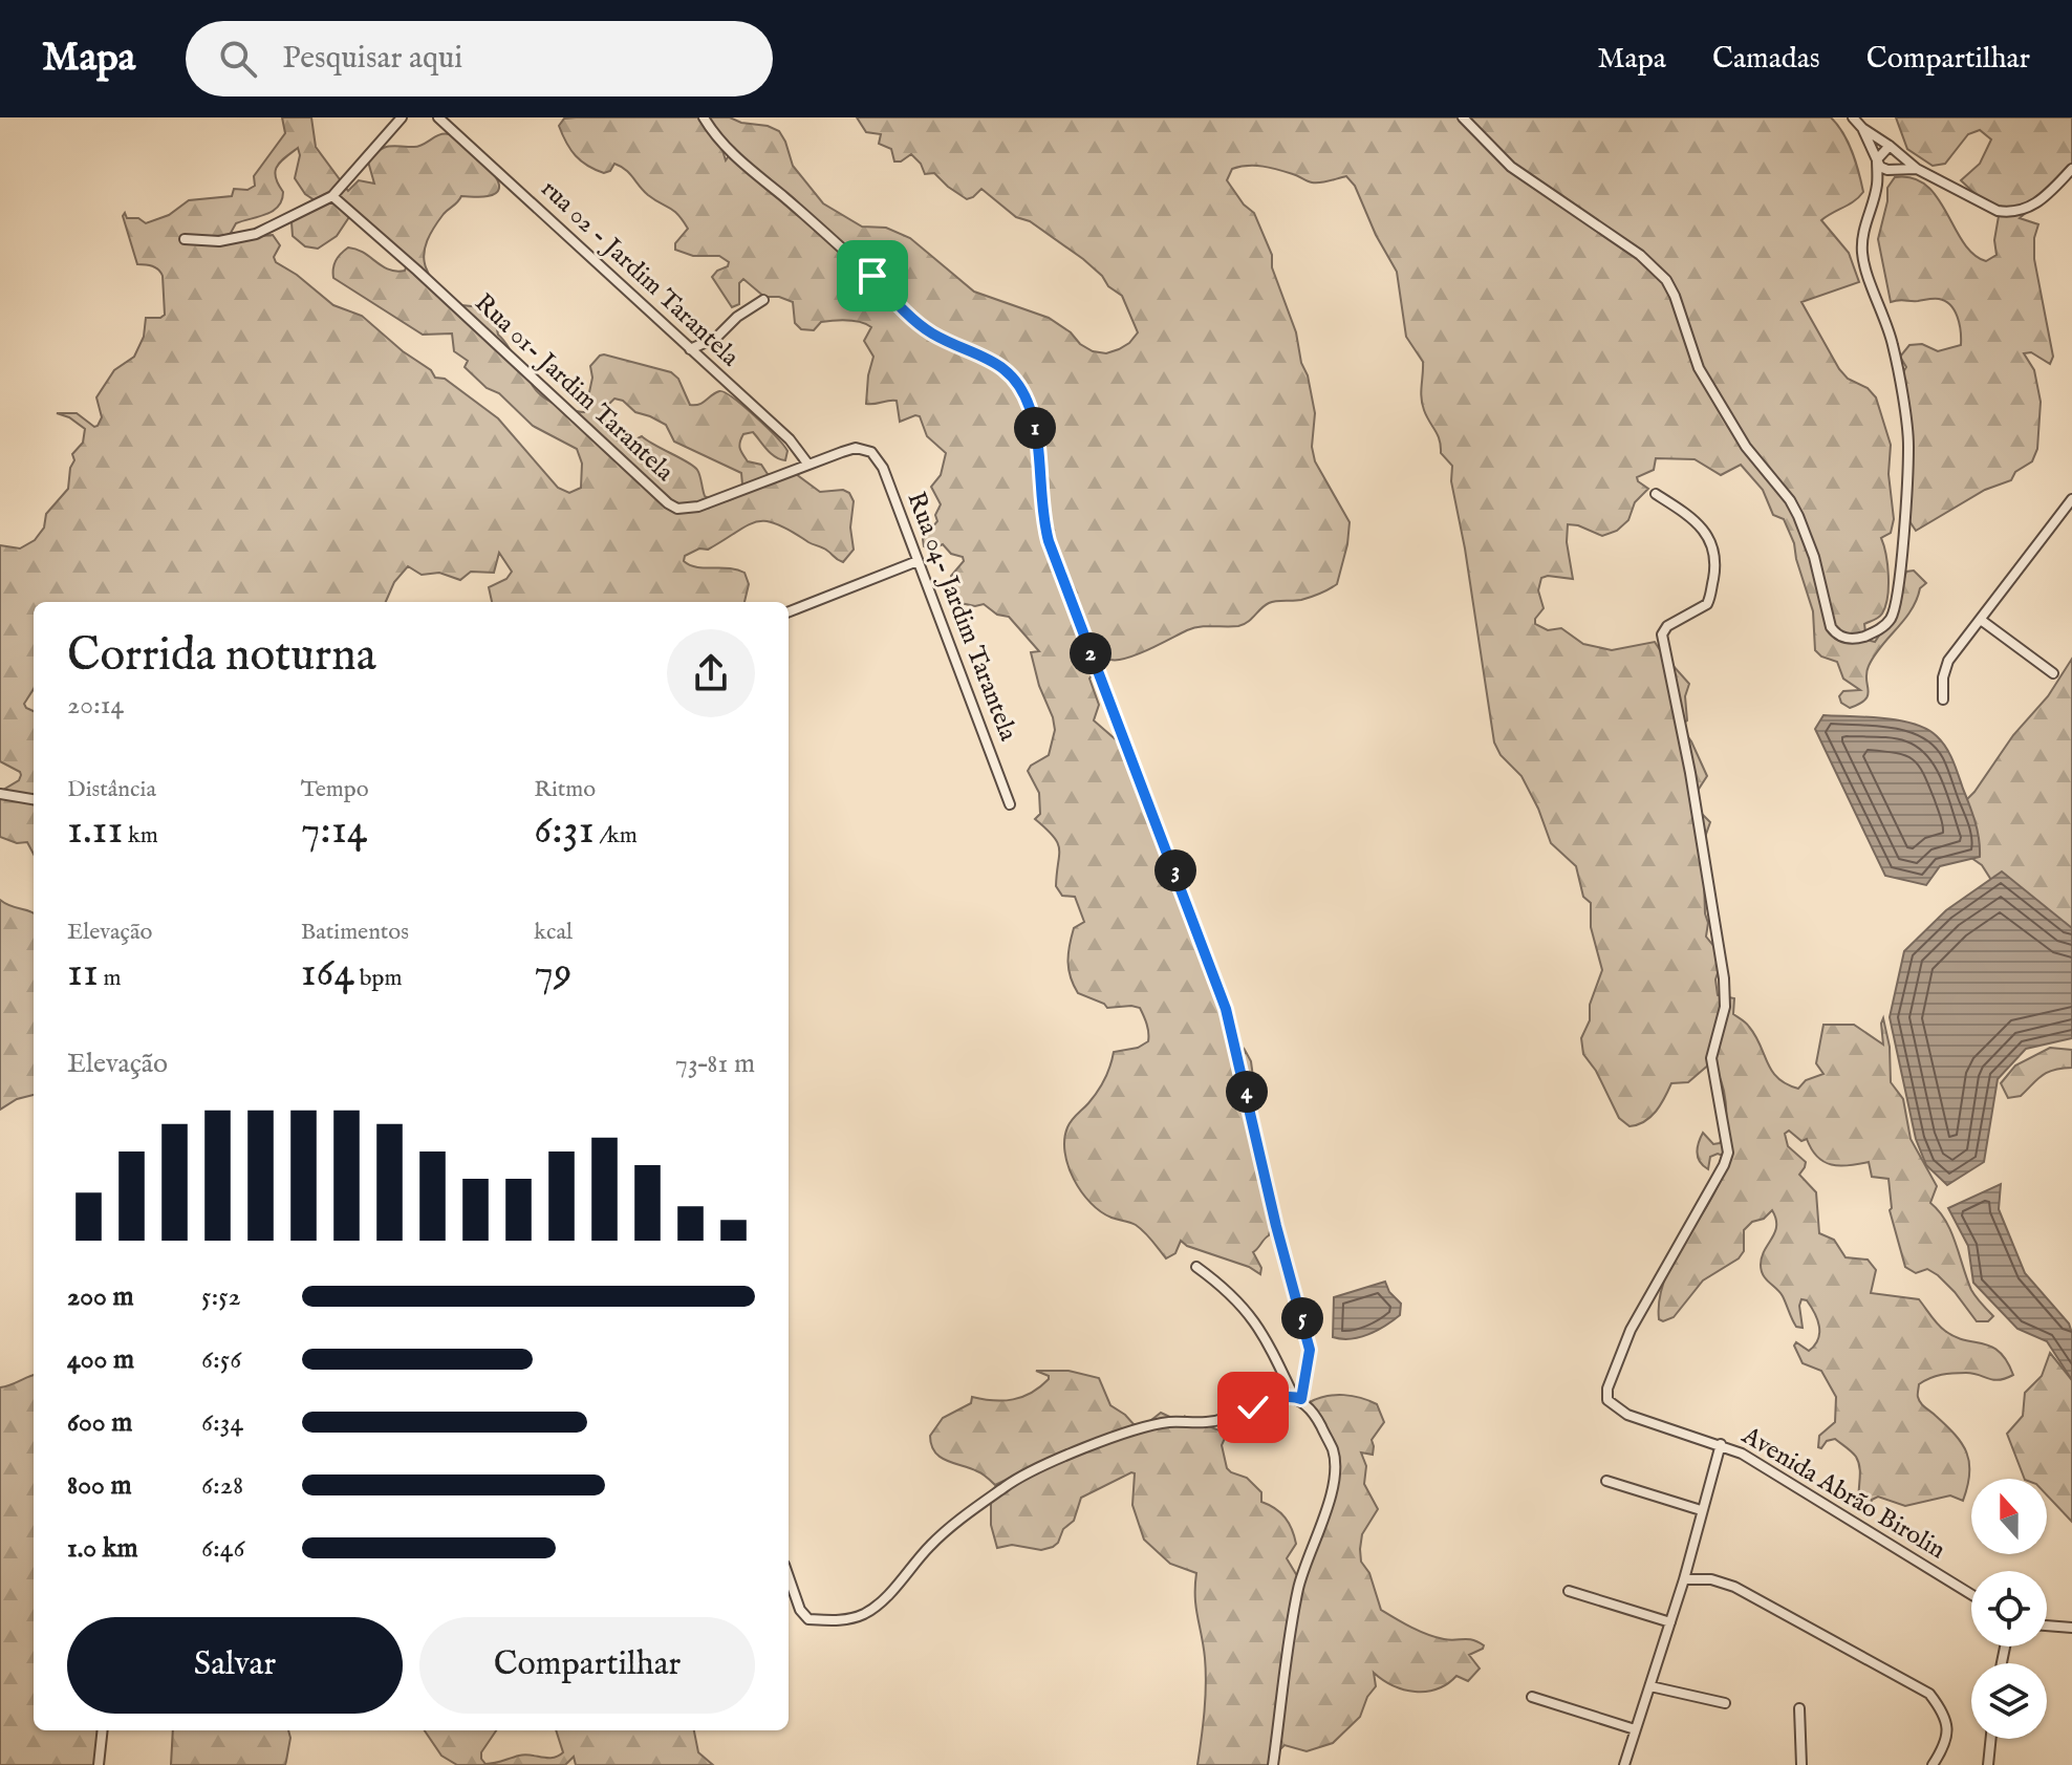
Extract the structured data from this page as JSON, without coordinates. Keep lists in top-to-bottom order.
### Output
{
  "streets": {
    "street": [
      "rua 02 - Jardim Tarantela",
      "Rua 01- Jardim Tarantela",
      "Rua 04- Jardim Tarantela",
      "Avenida Abrão Birolin"
    ]
  },
  "crossings": [
    ["rua 02 - Jardim Tarantela", "Rua 01- Jardim Tarantela"],
    ["Rua 01- Jardim Tarantela", "Rua 04- Jardim Tarantela"]
  ],
  "north": "top",
  "page": {
    "header": "Mapa",
    "search": "Pesquisar aqui",
    "nav": ["Mapa", "Camadas", "Compartilhar"],
    "pins": [
      "1",
      "2",
      "3",
      "4",
      "5"
    ],
    "heading": ["Corrida noturna", "20:14"],
    "stats": [
      ["Distância", "1.11 km"],
      ["Tempo", "7:14"],
      ["Ritmo", "6:31 /km"],
      ["Elevação", "11 m"],
      ["Batimentos", "164 bpm"],
      ["kcal", "79"]
    ],
    "chart": ["Elevação", "73–81 m"],
    "list": [
      {
        "name": "200 m",
        "note": "5:52"
      },
      {
        "name": "400 m",
        "note": "6:56"
      },
      {
        "name": "600 m",
        "note": "6:34"
      },
      {
        "name": "800 m",
        "note": "6:28"
      },
      {
        "name": "1.0 km",
        "note": "6:46"
      }
    ],
    "buttons": ["Salvar", "Compartilhar"]
  }
}
